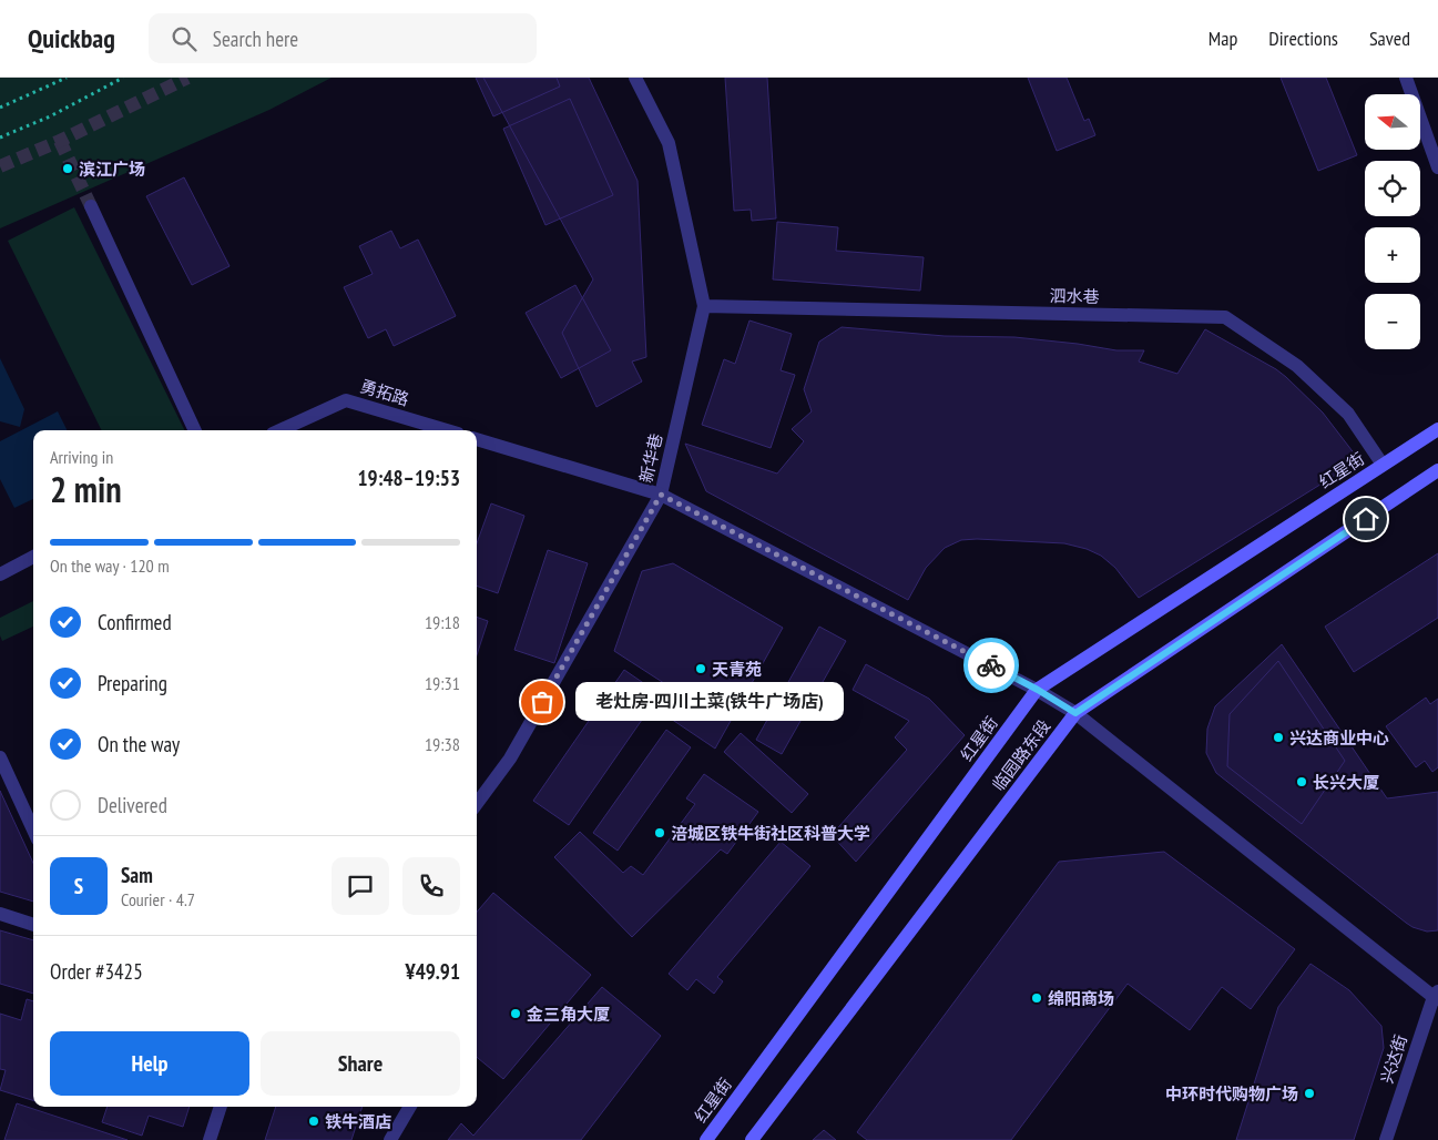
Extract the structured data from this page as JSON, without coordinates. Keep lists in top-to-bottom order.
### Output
{
  "streets": {
    "main road": ["红星街", "临园路东段"],
    "street": [
      "泗水巷",
      "勇拓路",
      "新华巷",
      "兴达街"
    ]
  },
  "crossings": [
    ["泗水巷", "新华巷"],
    ["泗水巷", "红星街"]
  ],
  "places": [
    "滨江广场",
    "天青苑",
    "老灶房-四川土菜(铁牛广场店)",
    "兴达商业中心",
    "长兴大厦",
    "涪城区铁牛街社区科普大学",
    "绵阳商场",
    "金三角大厦",
    "中环时代购物广场",
    "铁牛酒店"
  ],
  "north": "left",
  "page": {
    "header": "Quickbag",
    "search": "Search here",
    "nav": ["Map", "Directions", "Saved"],
    "map_buttons": ["+", "−"],
    "heading": ["2 min", "Arriving in", "19:48–19:53"],
    "panel": [
      "Sam",
      "Courier · 4.7",
      "Order #3425",
      "¥49.91"
    ],
    "bar": "On the way · 120 m",
    "list": [
      ["Confirmed", "19:18"],
      ["Preparing", "19:31"],
      ["On the way", "19:38"],
      "Delivered"
    ],
    "bubble": "老灶房-四川土菜(铁牛广场店)",
    "round": "S",
    "buttons": ["Help", "Share"]
  }
}
